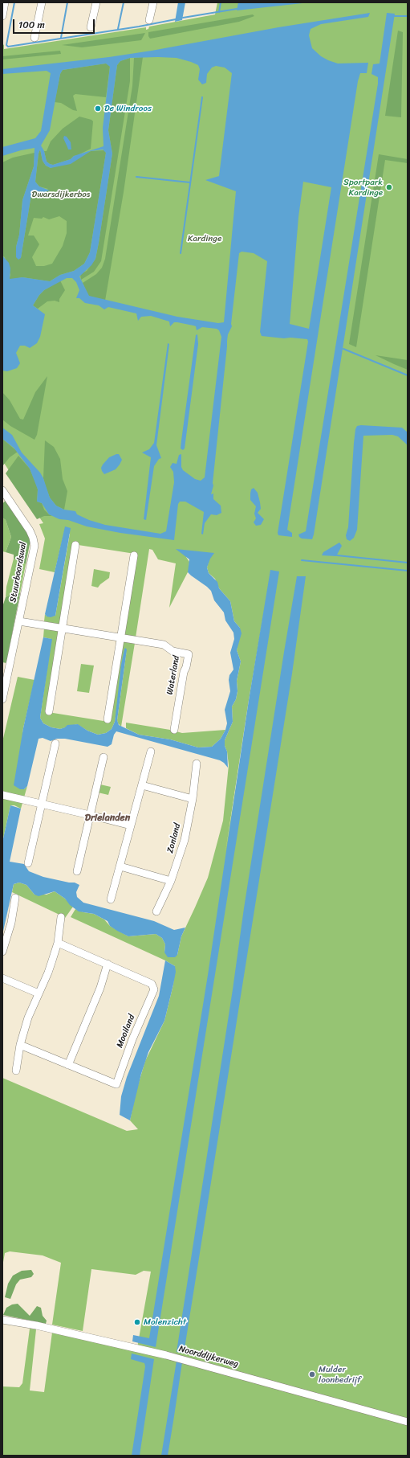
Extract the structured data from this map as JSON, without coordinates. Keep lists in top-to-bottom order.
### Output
{
  "streets": {
    "street": [
      "Stuurboordswal",
      "Waterland",
      "Zonland",
      "Mooiland",
      "Noorddijkerweg"
    ]
  },
  "crossings": [
    ["Stuurboordswal", "Waterland"]
  ],
  "districts": ["Drielanden"],
  "parks": ["Dwarsdijkerbos", "Kardinge"],
  "places": [
    "De Windroos",
    "Sportpark Kardinge",
    "Molenzicht",
    "Mulder loonbedrijf"
  ],
  "scale_bar": "100 m"
}
